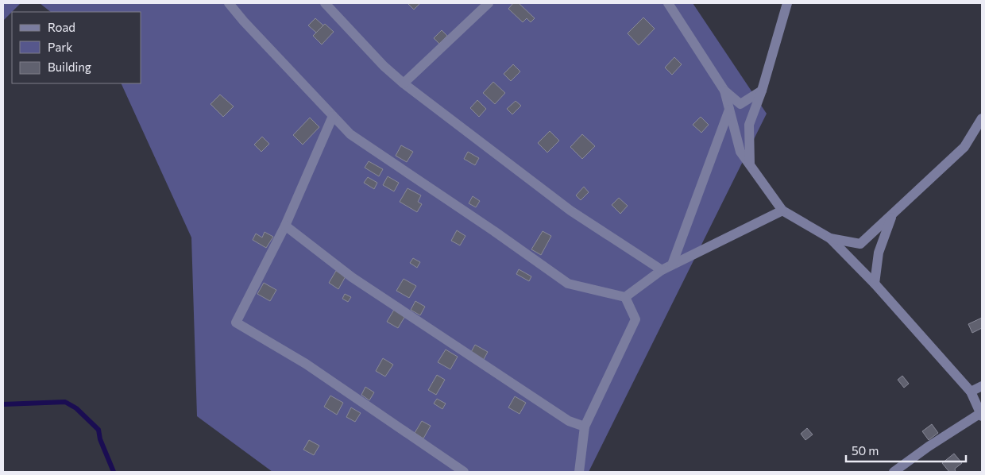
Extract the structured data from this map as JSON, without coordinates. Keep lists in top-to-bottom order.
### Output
{
  "legend": ["Road", "Park", "Building"],
  "scale_bar": "50 m"
}
